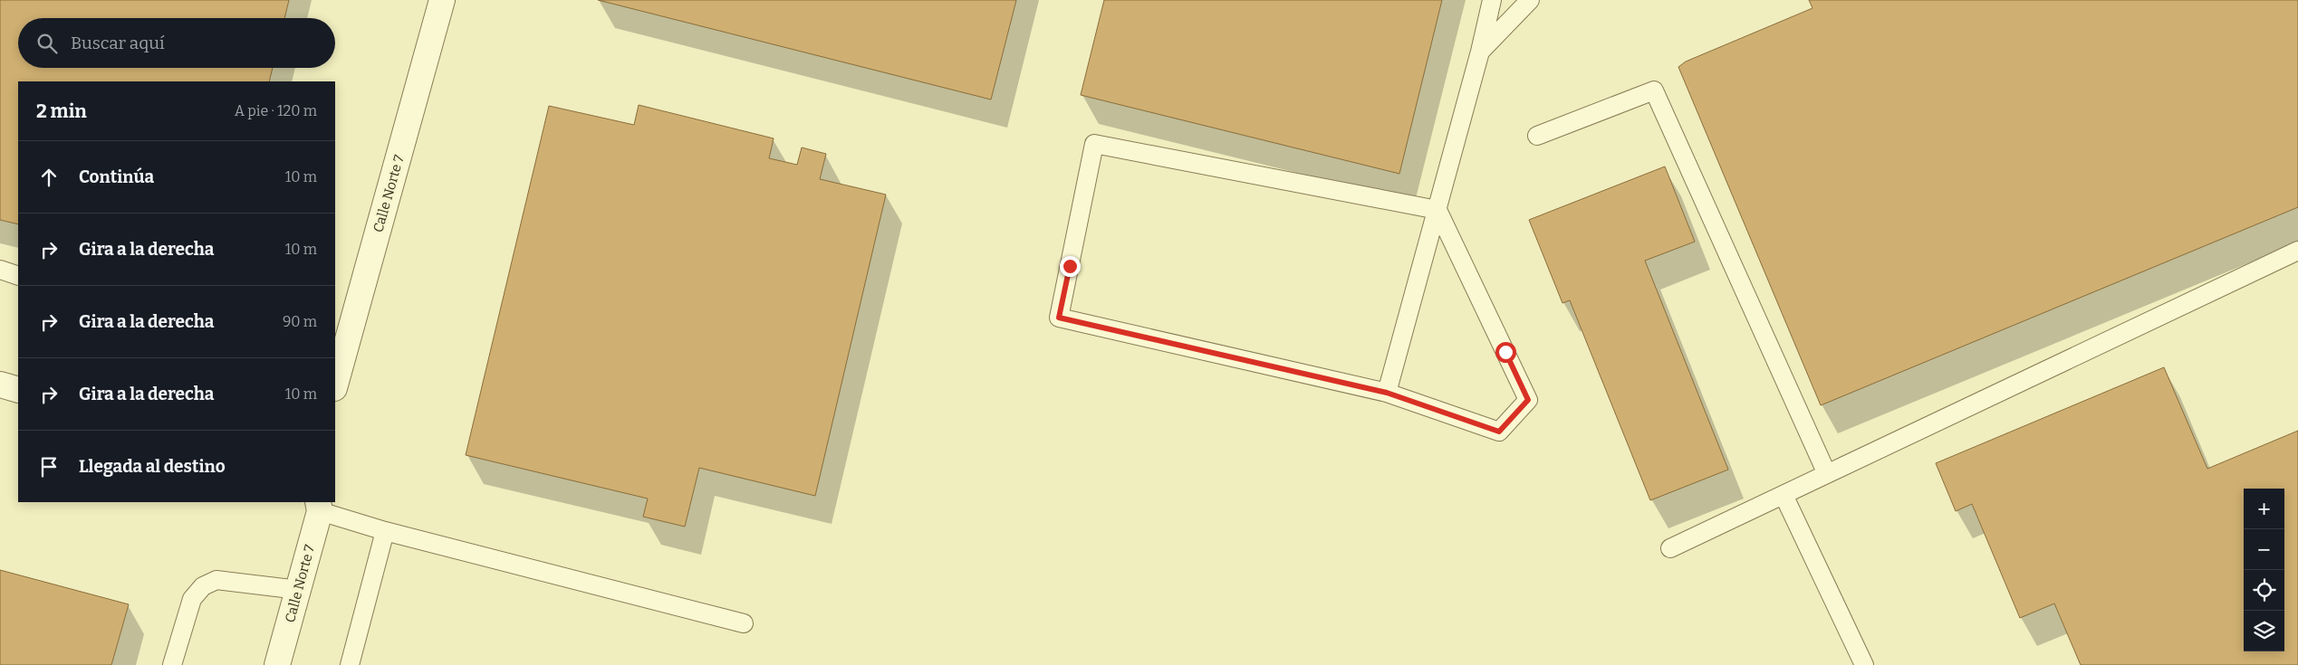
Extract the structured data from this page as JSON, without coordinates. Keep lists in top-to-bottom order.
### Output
{
  "streets": {
    "street": ["Calle Norte 7"]
  },
  "page": {
    "search": "Buscar aquí",
    "heading": ["2 min", "A pie · 120 m"],
    "list": [
      ["Continúa", "10 m"],
      ["Gira a la derecha", "10 m"],
      ["Gira a la derecha", "90 m"],
      ["Gira a la derecha", "10 m"],
      "Llegada al destino"
    ],
    "map_buttons": ["+", "−"]
  }
}
